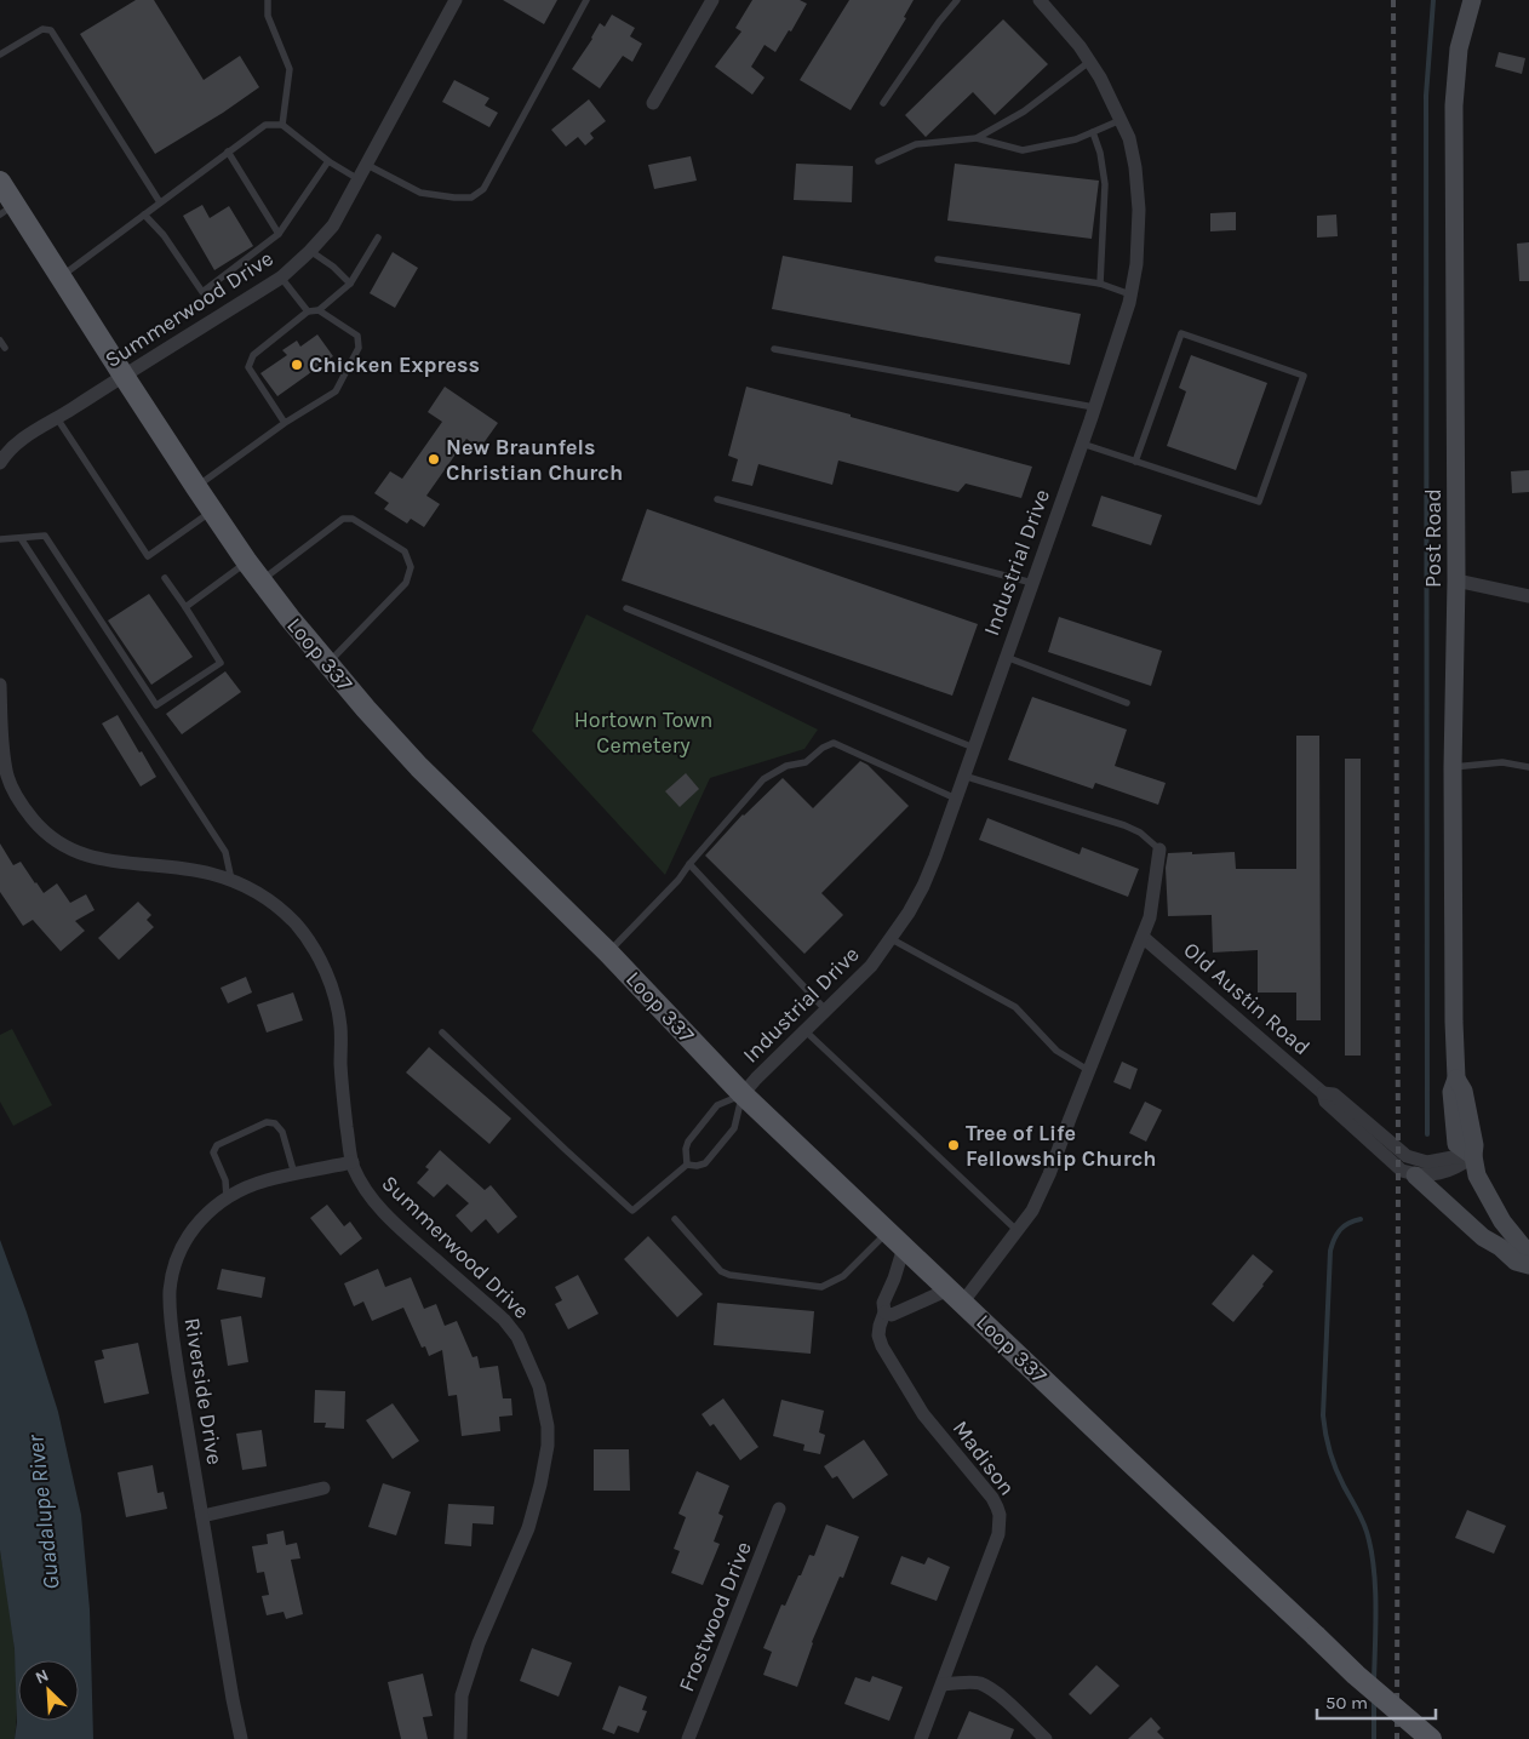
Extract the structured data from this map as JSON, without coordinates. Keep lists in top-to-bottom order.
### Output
{
  "streets": {
    "main road": ["Loop 337"],
    "street": [
      "Summerwood Drive",
      "Post Road",
      "Industrial Drive",
      "Old Austin Road",
      "Riverside Drive",
      "Madison",
      "Frostwood Drive"
    ]
  },
  "crossings": [
    ["Summerwood Drive", "Loop 337"],
    ["Summerwood Drive", "Riverside Drive"],
    ["Post Road", "Old Austin Road"],
    ["Industrial Drive", "Loop 337"],
    ["Loop 337", "Madison"]
  ],
  "water": ["Guadalupe River"],
  "parks": ["Hortown Town Cemetery"],
  "places": ["Chicken Express", "New Braunfels Christian Church", "Tree of Life Fellowship Church"],
  "scale_bar": "50 m",
  "north": "top left"
}
